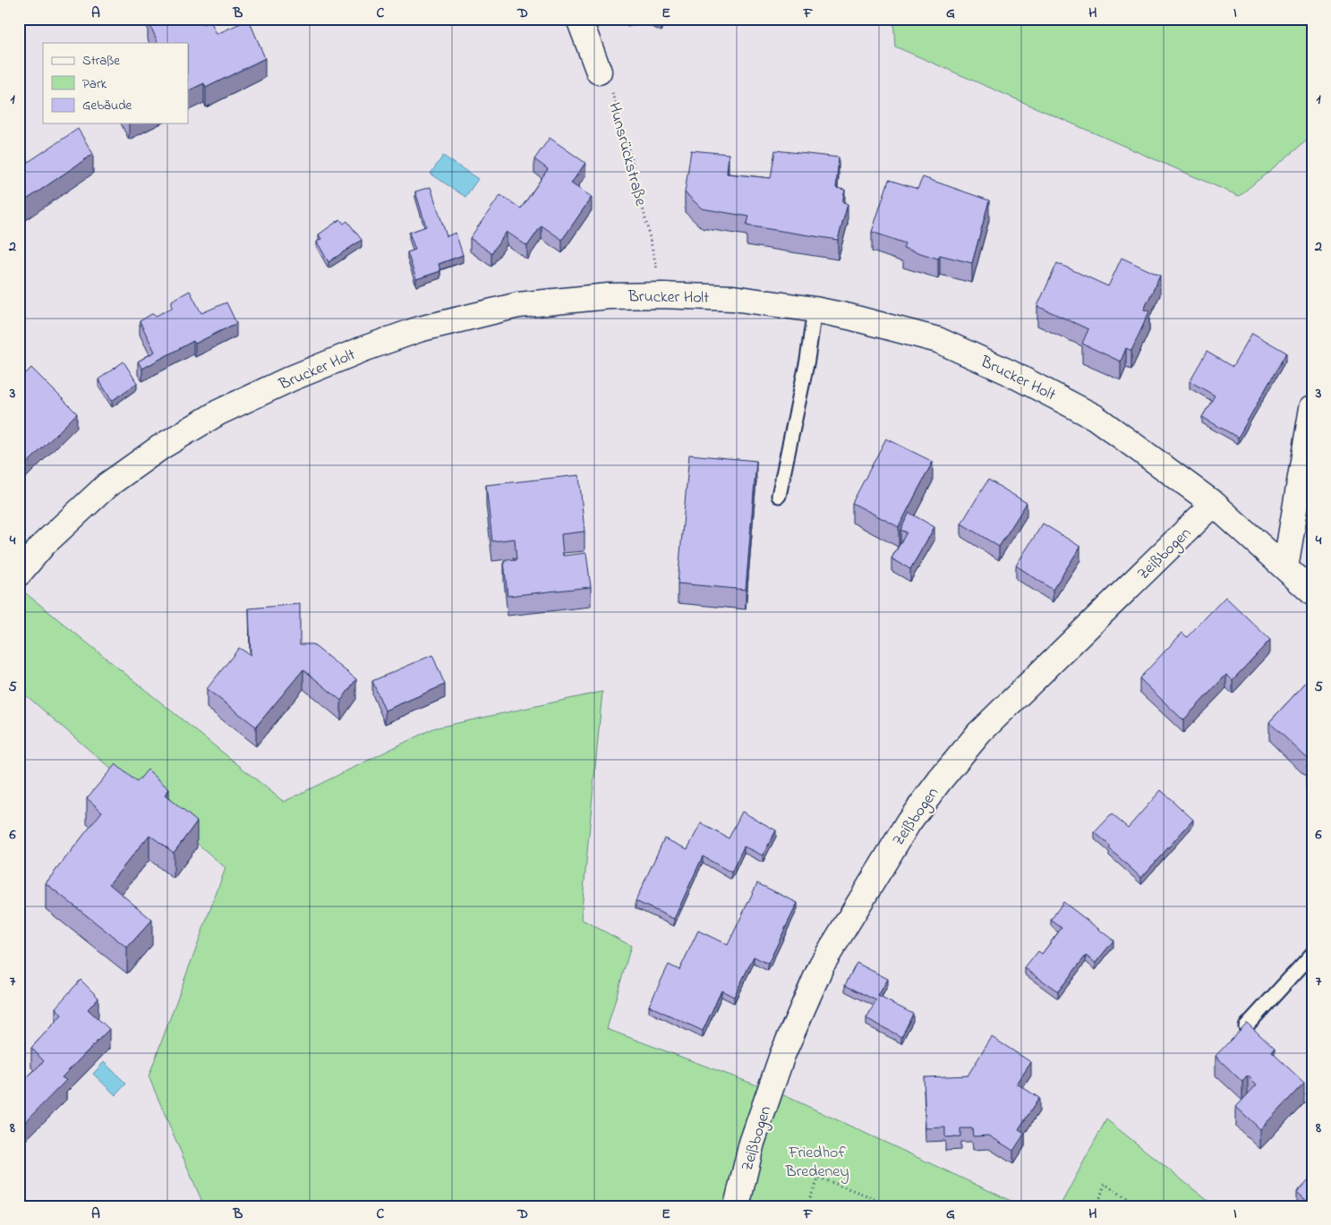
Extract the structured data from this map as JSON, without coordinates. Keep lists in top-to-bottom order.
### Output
{
  "streets": {
    "street": ["Brucker Holt", "Zeißbogen"],
    "path": ["Hunsrückstraße"]
  },
  "crossings": [
    ["Hunsrückstraße", "Brucker Holt"],
    ["Brucker Holt", "Zeißbogen"]
  ],
  "parks": ["Friedhof Bredeney"],
  "legend": ["Straße", "Park", "Gebäude"],
  "grid": {
    "columns": [
      "A",
      "B",
      "C",
      "D",
      "E",
      "F",
      "G",
      "H",
      "I"
    ],
    "rows": [
      "1",
      "2",
      "3",
      "4",
      "5",
      "6",
      "7",
      "8"
    ]
  }
}
